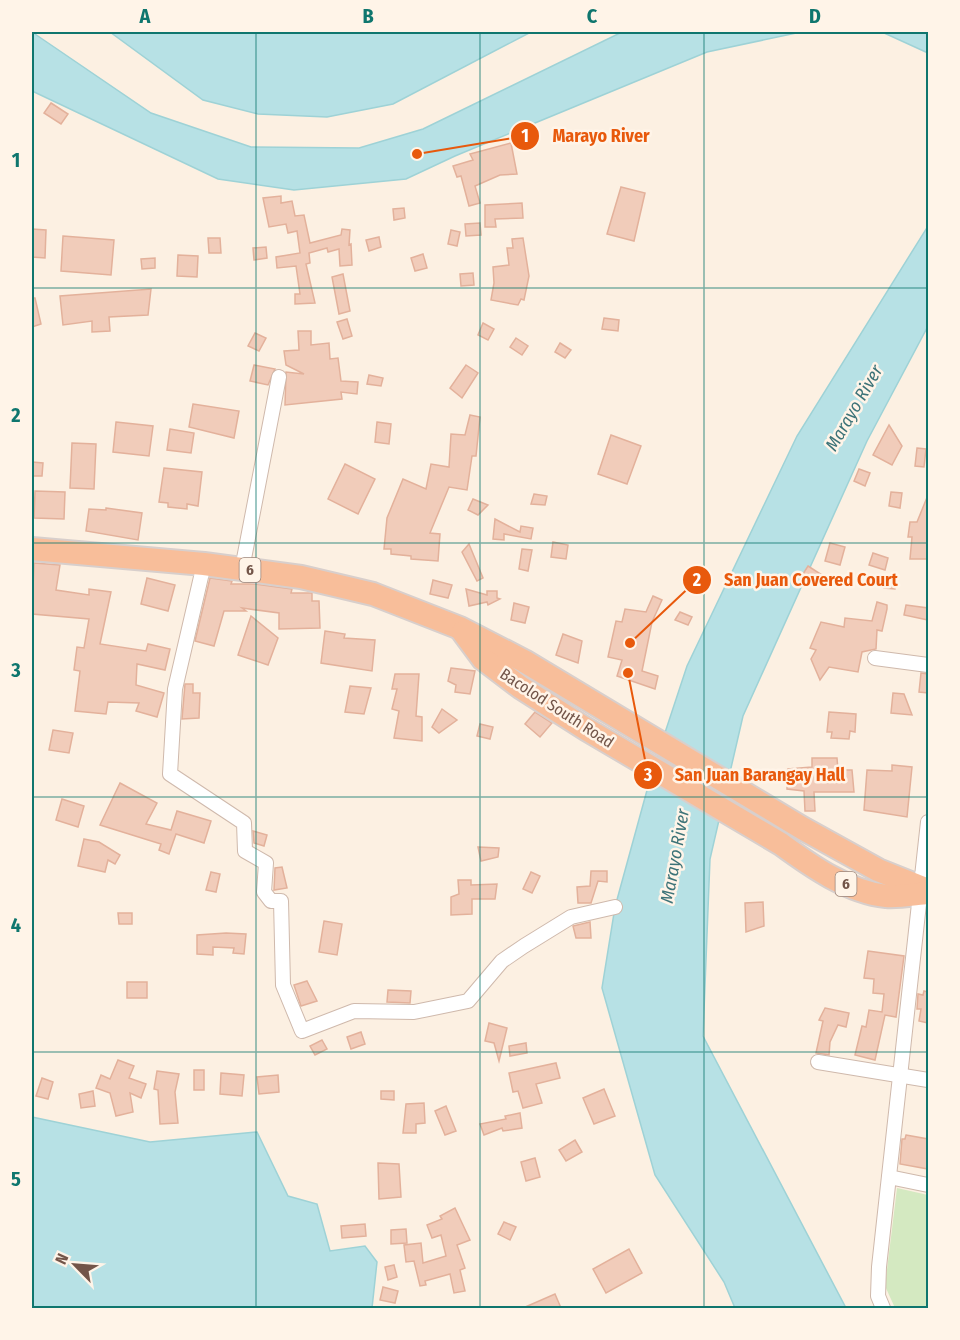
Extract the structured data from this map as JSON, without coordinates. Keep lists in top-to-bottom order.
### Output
{
  "streets": {
    "highway": ["6", "Bacolod South Road"]
  },
  "water": ["Marayo River"],
  "places": ["Marayo River", "San Juan Covered Court", "San Juan Barangay Hall"],
  "north": "top left",
  "grid": {
    "columns": [
      "A",
      "B",
      "C",
      "D"
    ],
    "rows": [
      "1",
      "2",
      "3",
      "4",
      "5"
    ]
  }
}
